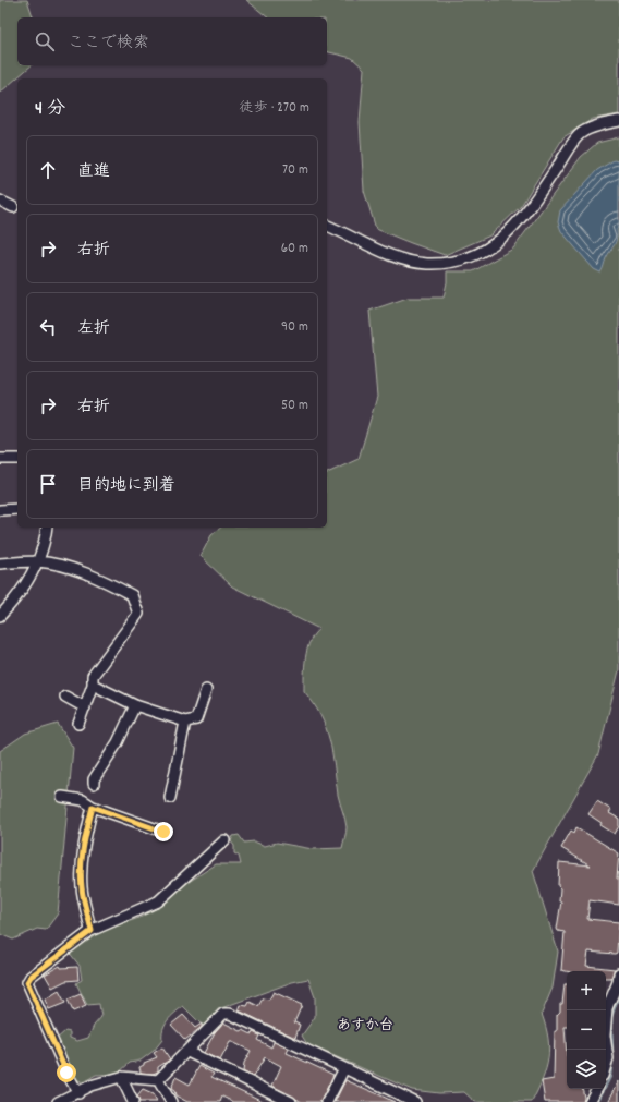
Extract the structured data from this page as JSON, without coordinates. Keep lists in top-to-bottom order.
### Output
{
  "districts": ["あすか台"],
  "page": {
    "search": "ここで検索",
    "heading": ["4 分", "徒歩 · 270 m"],
    "list": [
      ["直進", "70 m"],
      ["右折", "60 m"],
      ["左折", "90 m"],
      ["右折", "50 m"],
      "目的地に到着"
    ],
    "map_buttons": ["+", "−"]
  }
}
